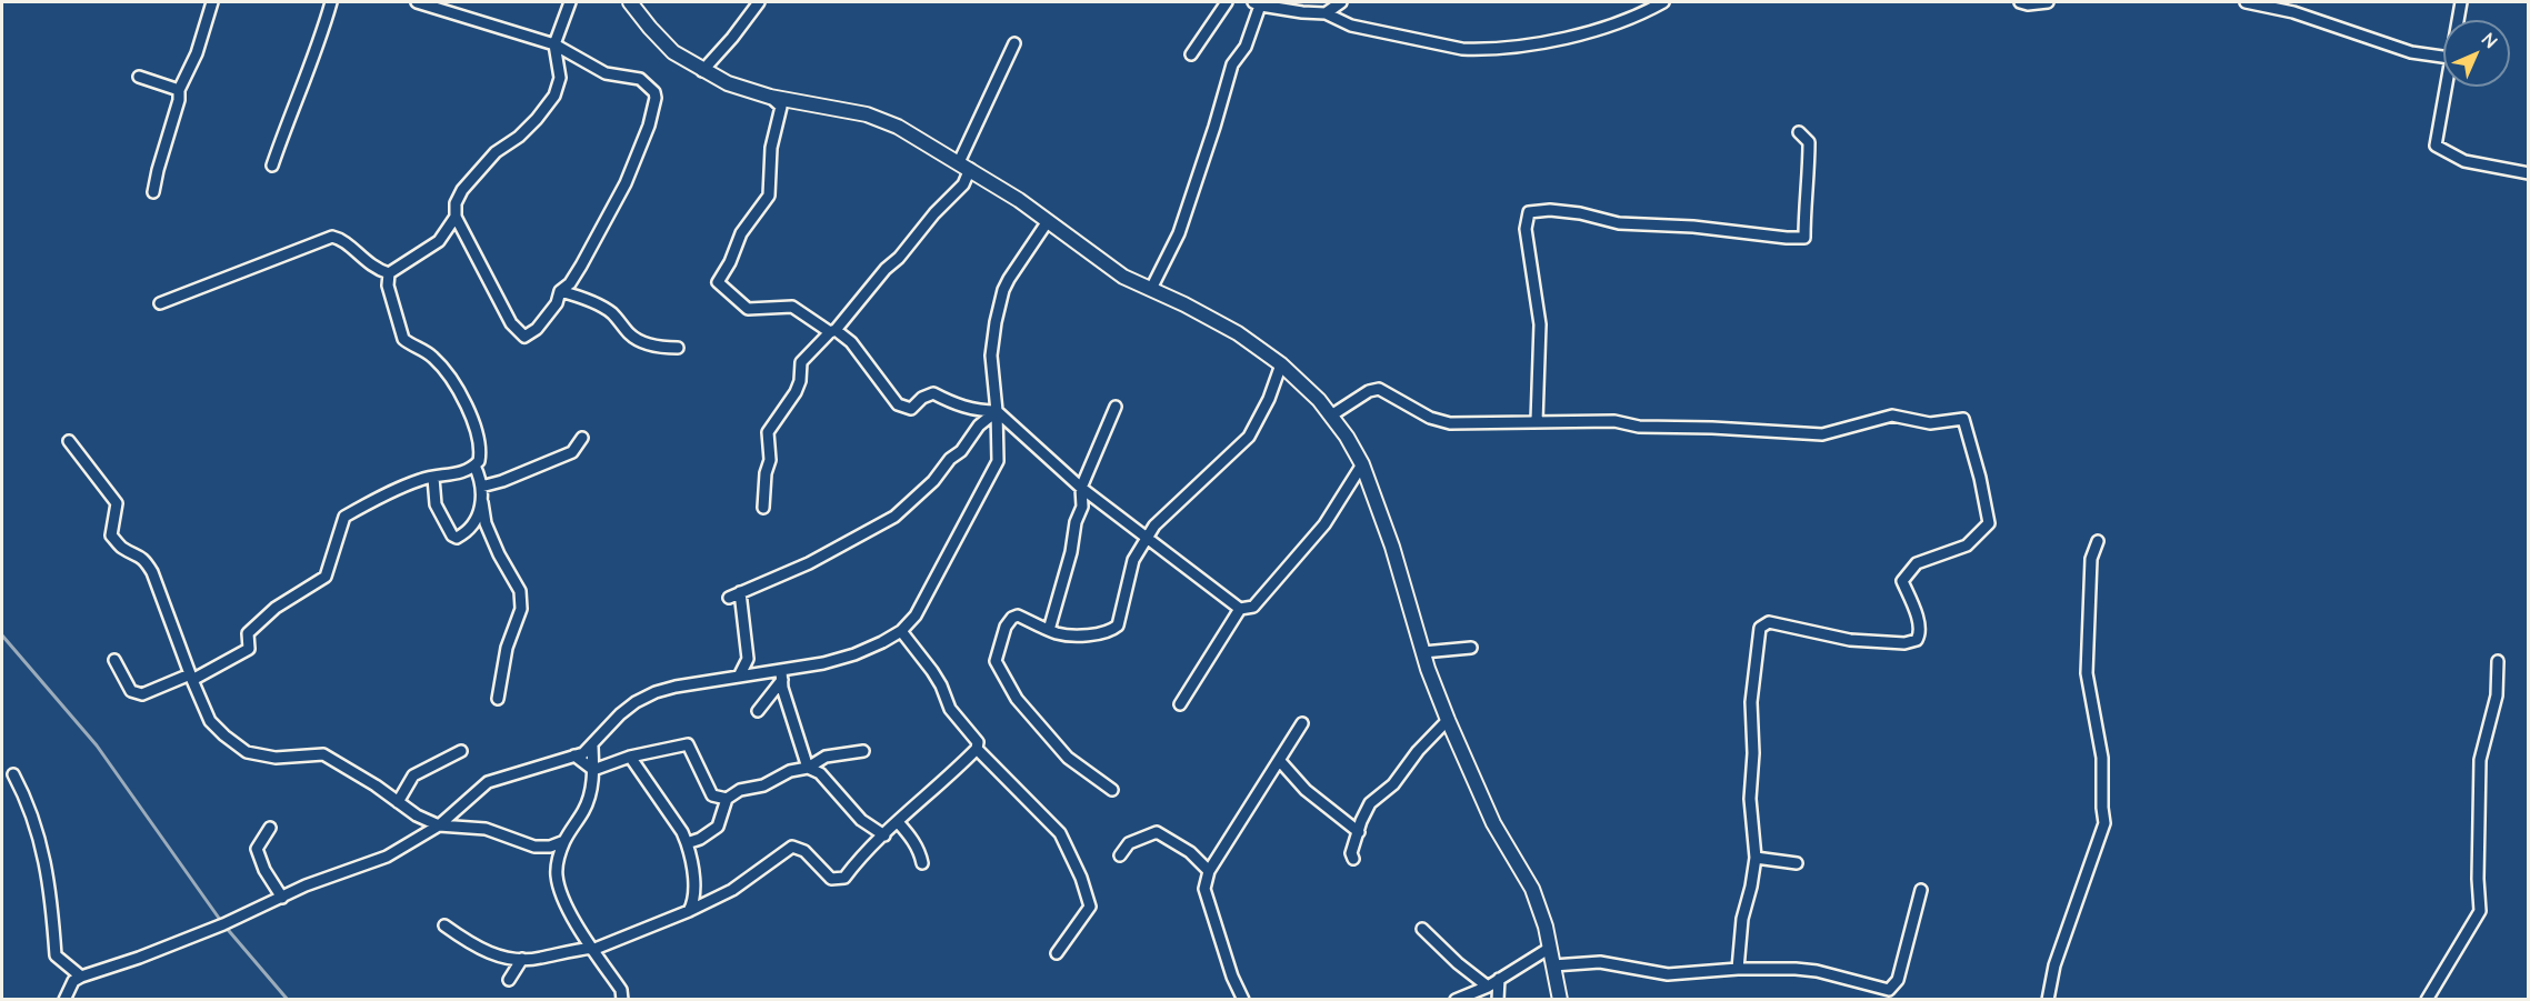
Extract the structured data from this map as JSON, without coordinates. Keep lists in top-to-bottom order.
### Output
{
  "north": "top right"
}
